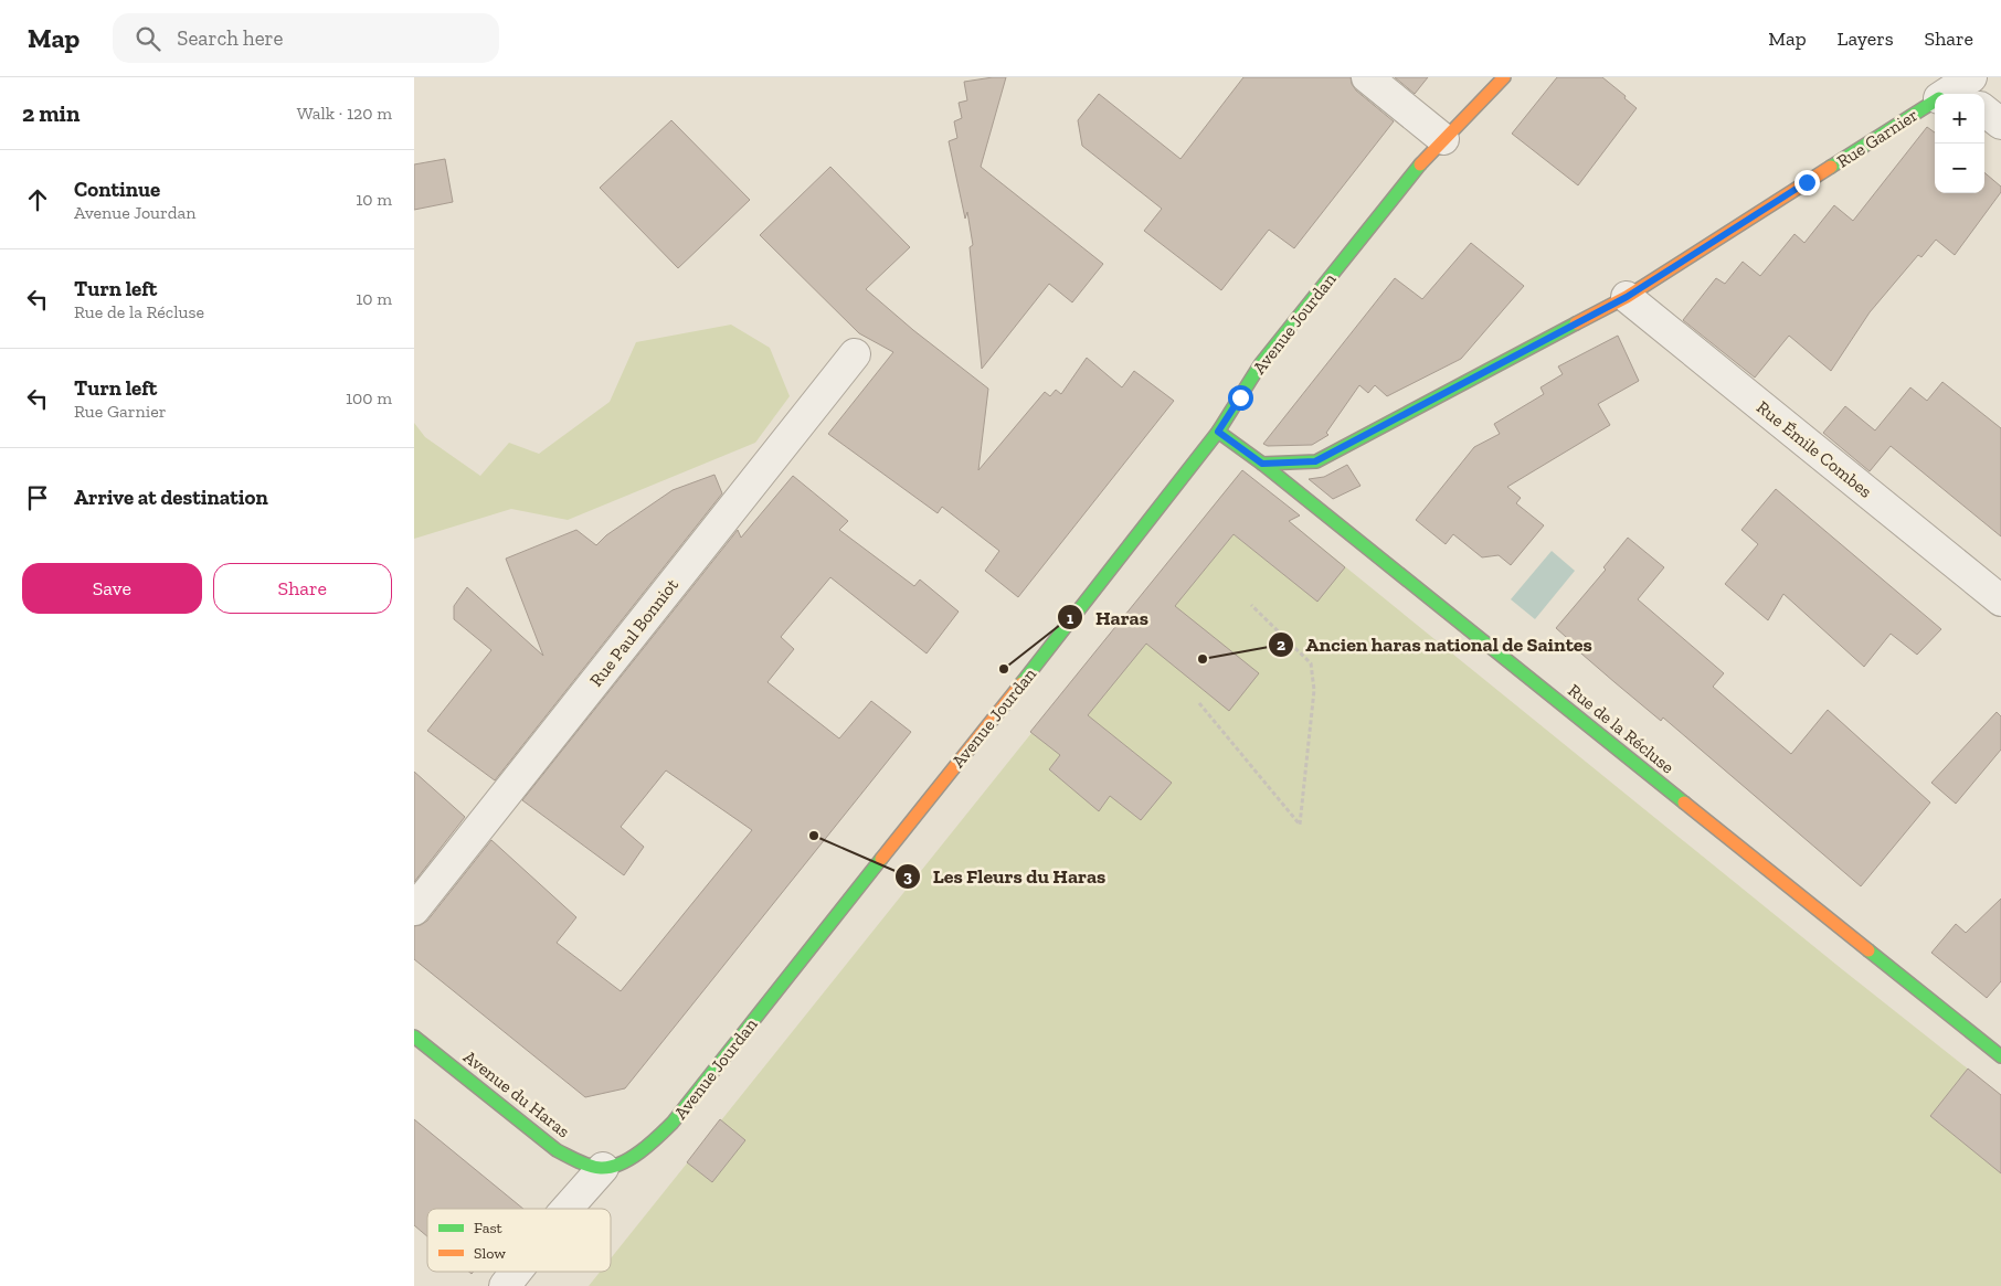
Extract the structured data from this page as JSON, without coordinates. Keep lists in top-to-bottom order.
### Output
{
  "streets": {
    "street": [
      "Rue Garnier",
      "Avenue Jourdan",
      "Rue Émile Combes",
      "Rue Paul Bonniot",
      "Rue de la Récluse",
      "Avenue du Haras"
    ]
  },
  "crossings": [
    ["Rue Garnier", "Rue Émile Combes"],
    ["Rue Garnier", "Rue de la Récluse"],
    ["Avenue Jourdan", "Rue de la Récluse"],
    ["Avenue Jourdan", "Avenue du Haras"]
  ],
  "places": ["Ancien haras national de Saintes", "Haras", "Les Fleurs du Haras"],
  "legend": ["Fast", "Slow"],
  "page": {
    "header": "Map",
    "search": "Search here",
    "nav": ["Map", "Layers", "Share"],
    "heading": ["2 min", "Walk · 120 m"],
    "map_buttons": ["+", "−"],
    "list": [
      ["Continue", "Avenue Jourdan", "10 m"],
      ["Turn left", "Rue de la Récluse", "10 m"],
      ["Turn left", "Rue Garnier", "100 m"],
      "Arrive at destination"
    ],
    "buttons": ["Save", "Share"]
  }
}
